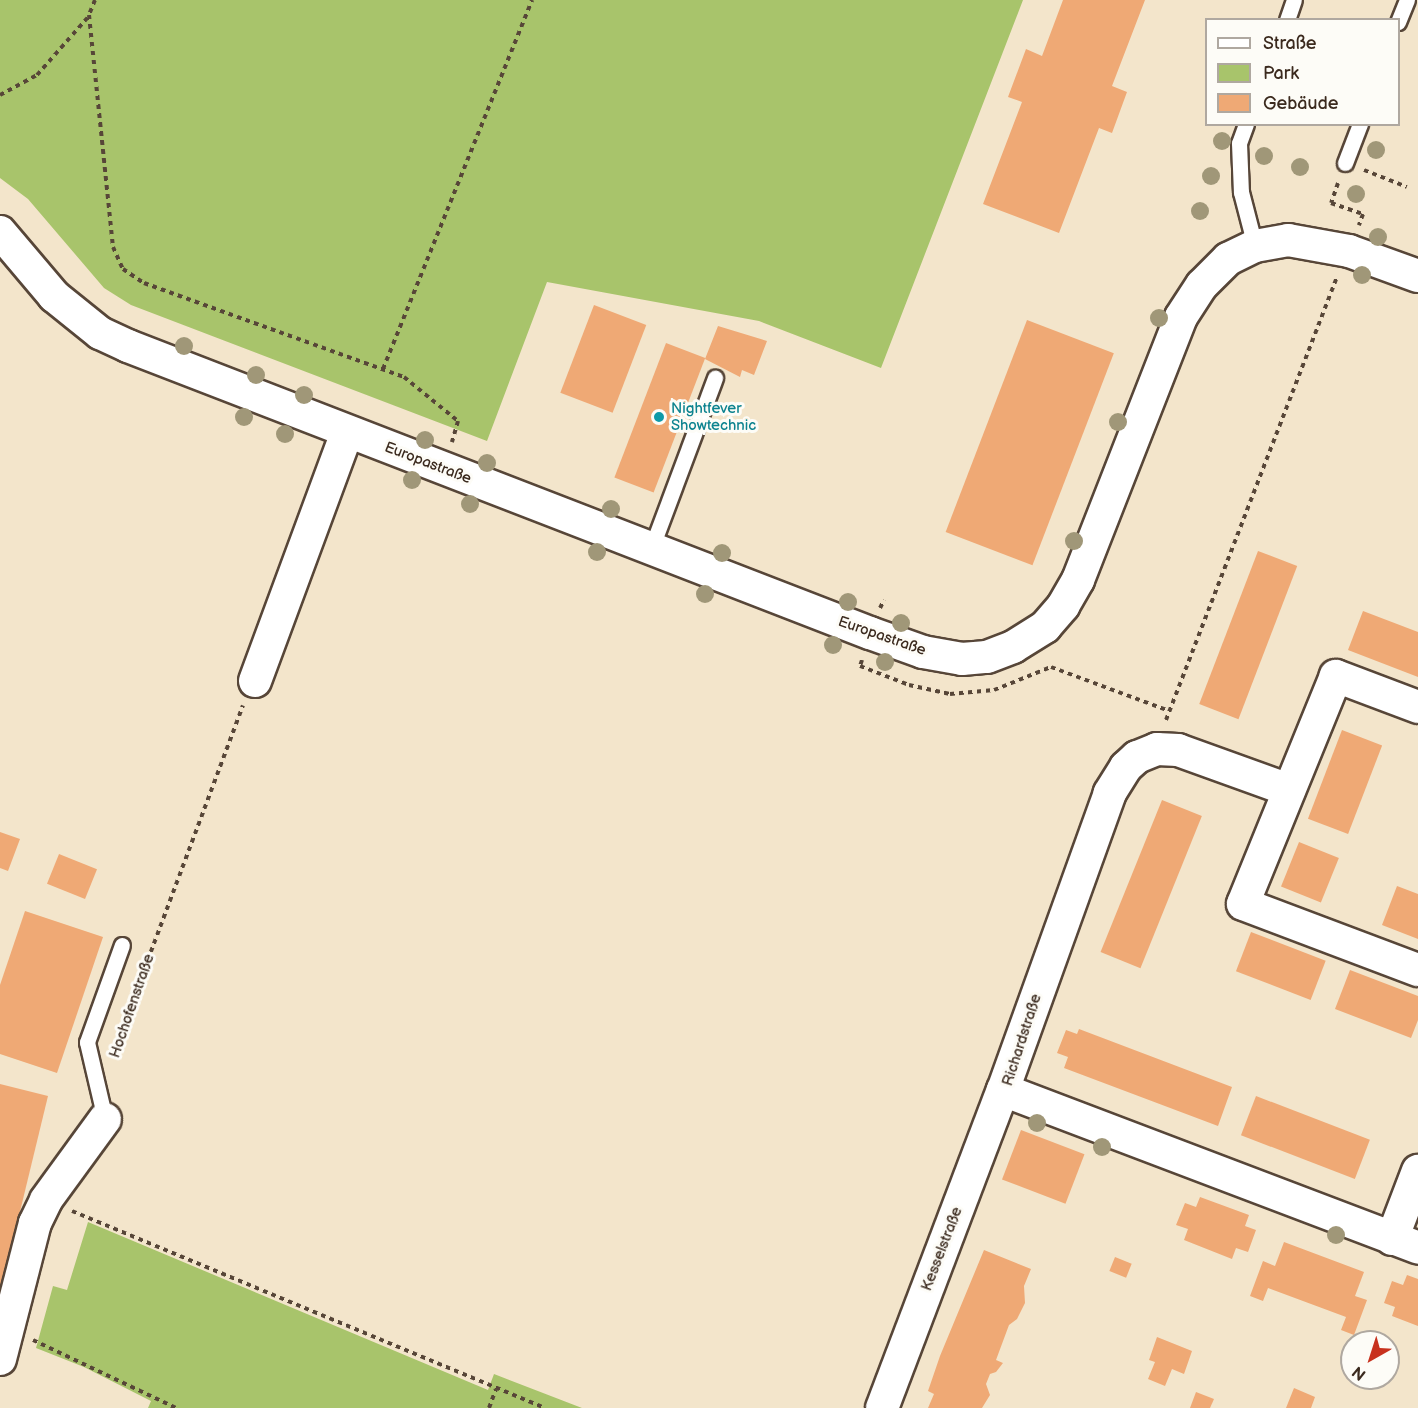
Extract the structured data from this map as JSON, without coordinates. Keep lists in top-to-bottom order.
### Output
{
  "streets": {
    "street": ["Europastraße", "Richardstraße", "Kesselstraße"],
    "path": ["Hochofenstraße"]
  },
  "crossings": [
    ["Richardstraße", "Kesselstraße"]
  ],
  "places": ["Nightfever Showtechnic"],
  "legend": ["Straße", "Park", "Gebäude"],
  "north": "bottom left"
}
